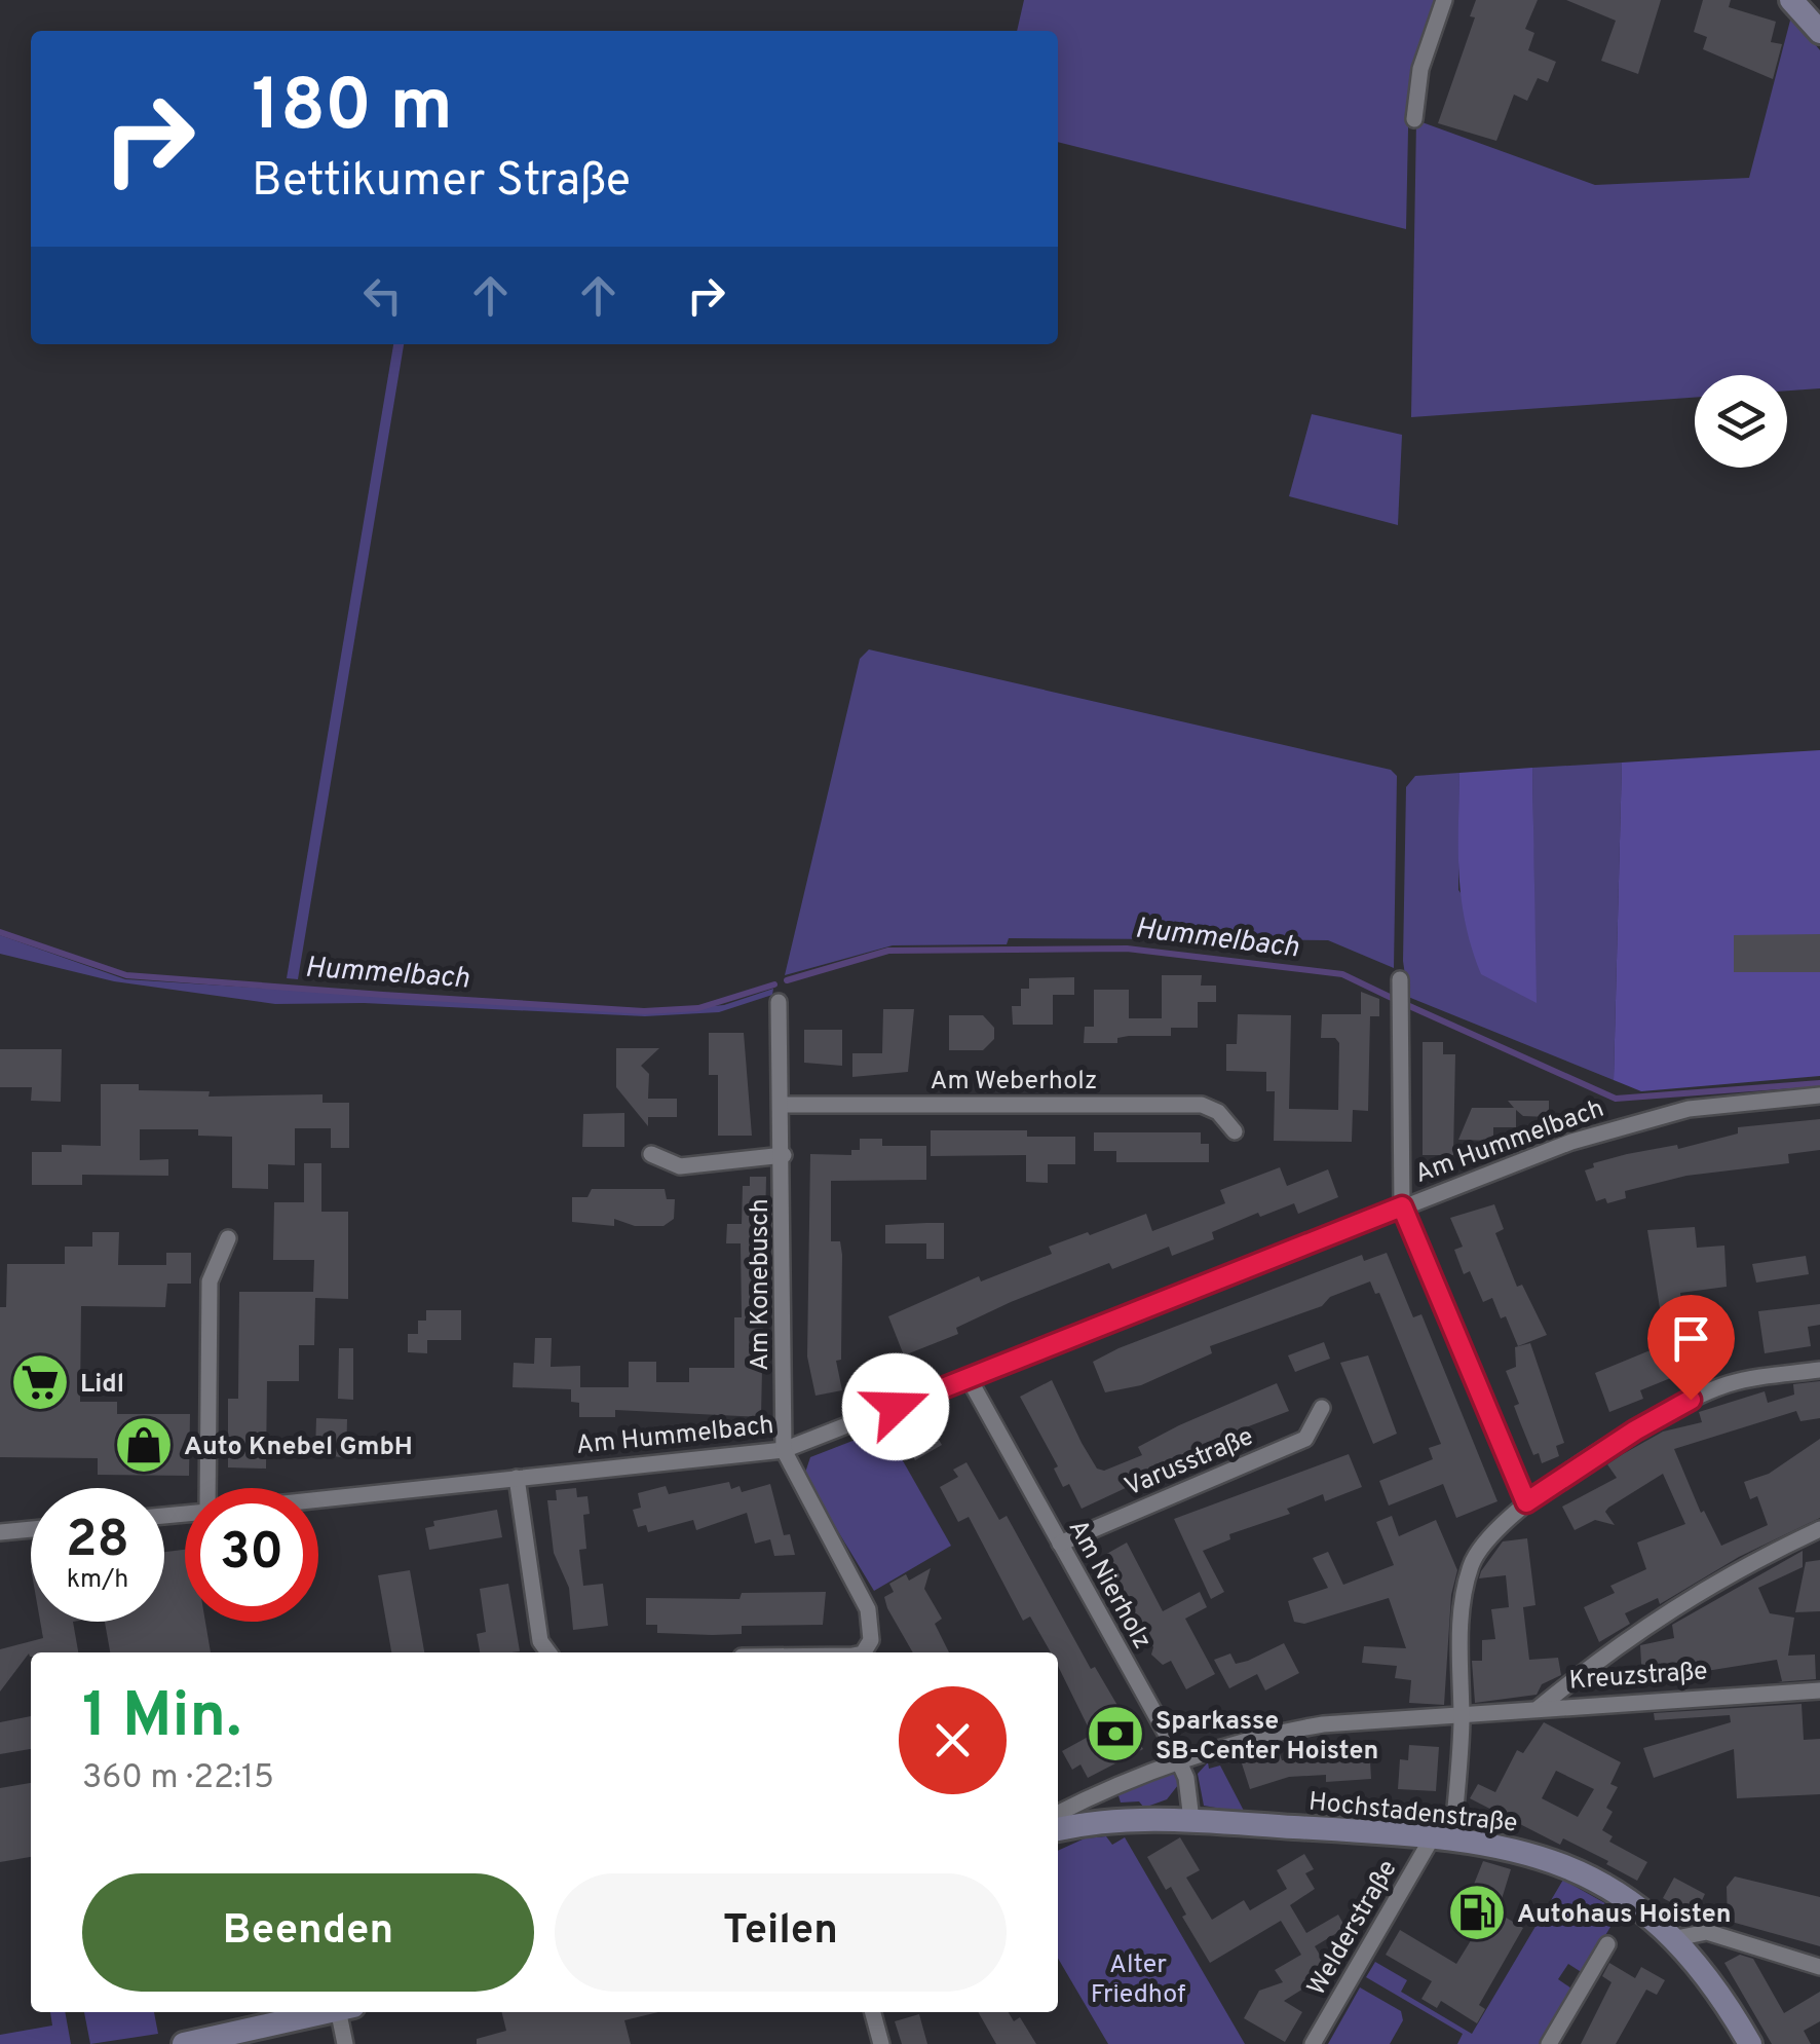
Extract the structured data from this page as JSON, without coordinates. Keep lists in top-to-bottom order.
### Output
{
  "streets": {
    "main road": ["Hochstadenstraße"],
    "street": [
      "Am Weberholz",
      "Am Hummelbach",
      "Am Konebusch",
      "Varusstraße",
      "Am Nierholz",
      "Kreuzstraße",
      "Welderstraße"
    ]
  },
  "crossings": [
    ["Am Weberholz", "Am Konebusch"],
    ["Am Hummelbach", "Am Konebusch"],
    ["Am Hummelbach", "Am Nierholz"],
    ["Varusstraße", "Am Nierholz"],
    ["Am Nierholz", "Kreuzstraße"],
    ["Am Nierholz", "Hochstadenstraße"],
    ["Hochstadenstraße", "Welderstraße"]
  ],
  "water": ["Hummelbach"],
  "parks": ["Alter Friedhof"],
  "places": {
    "supermarket": ["Lidl"],
    "shop": ["Auto Knebel GmbH"],
    "bank": ["Sparkasse SB-Center Hoisten"],
    "fuel station": ["Autohaus Hoisten"]
  },
  "page": {
    "turn": ["180 m", "Bettikumer Straße"],
    "speed": "28 km/h",
    "limit": "30",
    "heading": ["1 Min.", "360 m · 22:15"],
    "buttons": ["Beenden", "Teilen"]
  }
}
